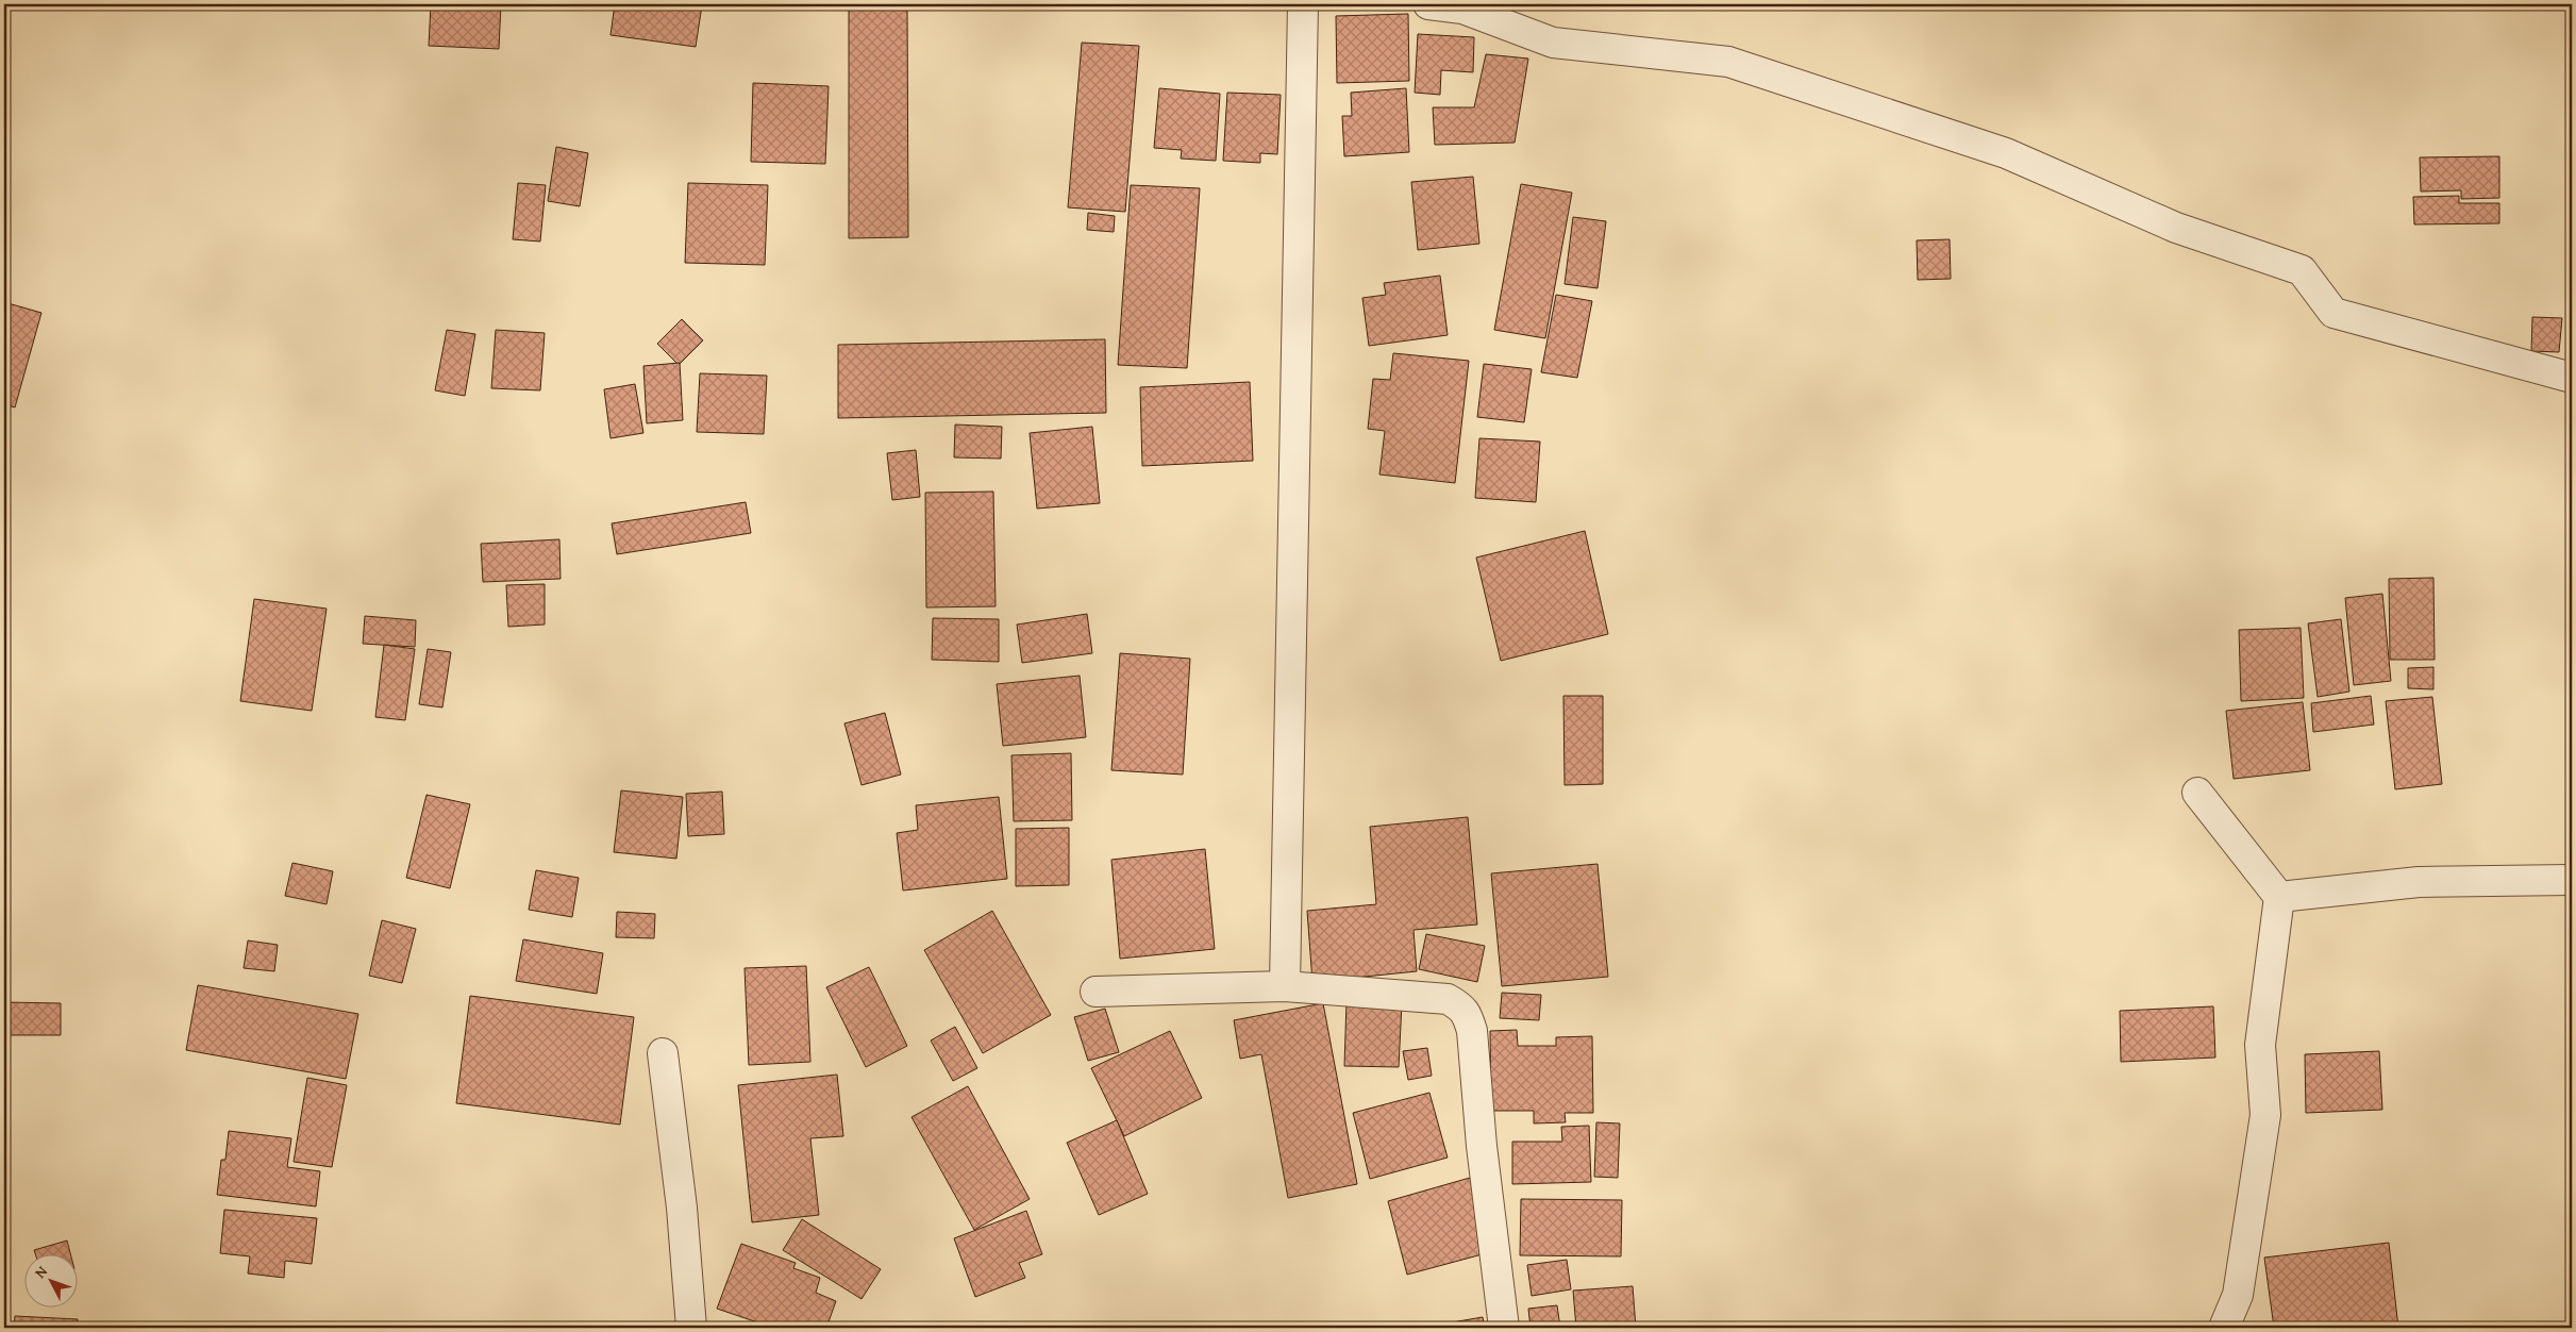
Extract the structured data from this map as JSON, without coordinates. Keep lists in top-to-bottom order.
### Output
{
  "north": "top left"
}
